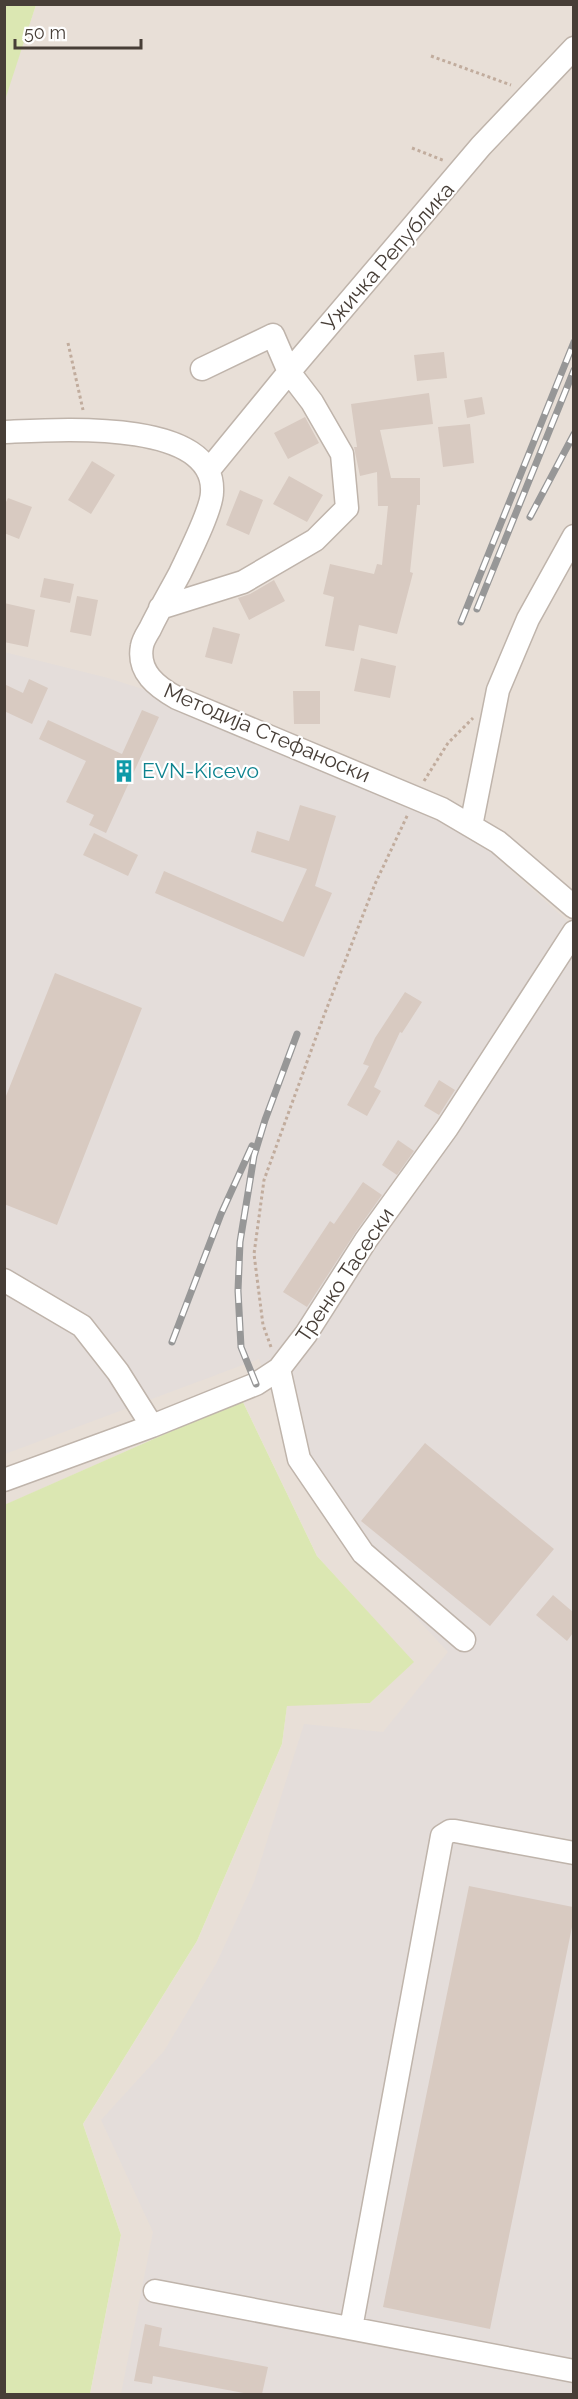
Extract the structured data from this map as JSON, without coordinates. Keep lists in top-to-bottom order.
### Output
{
  "streets": {
    "street": ["Ужичка Република", "Методија Стефаноски", "Тренко Тасески"]
  },
  "crossings": [
    ["Ужичка Република", "Методија Стефаноски"]
  ],
  "places": {
    "building": ["EVN-Kicevo"]
  },
  "scale_bar": "50 m"
}
